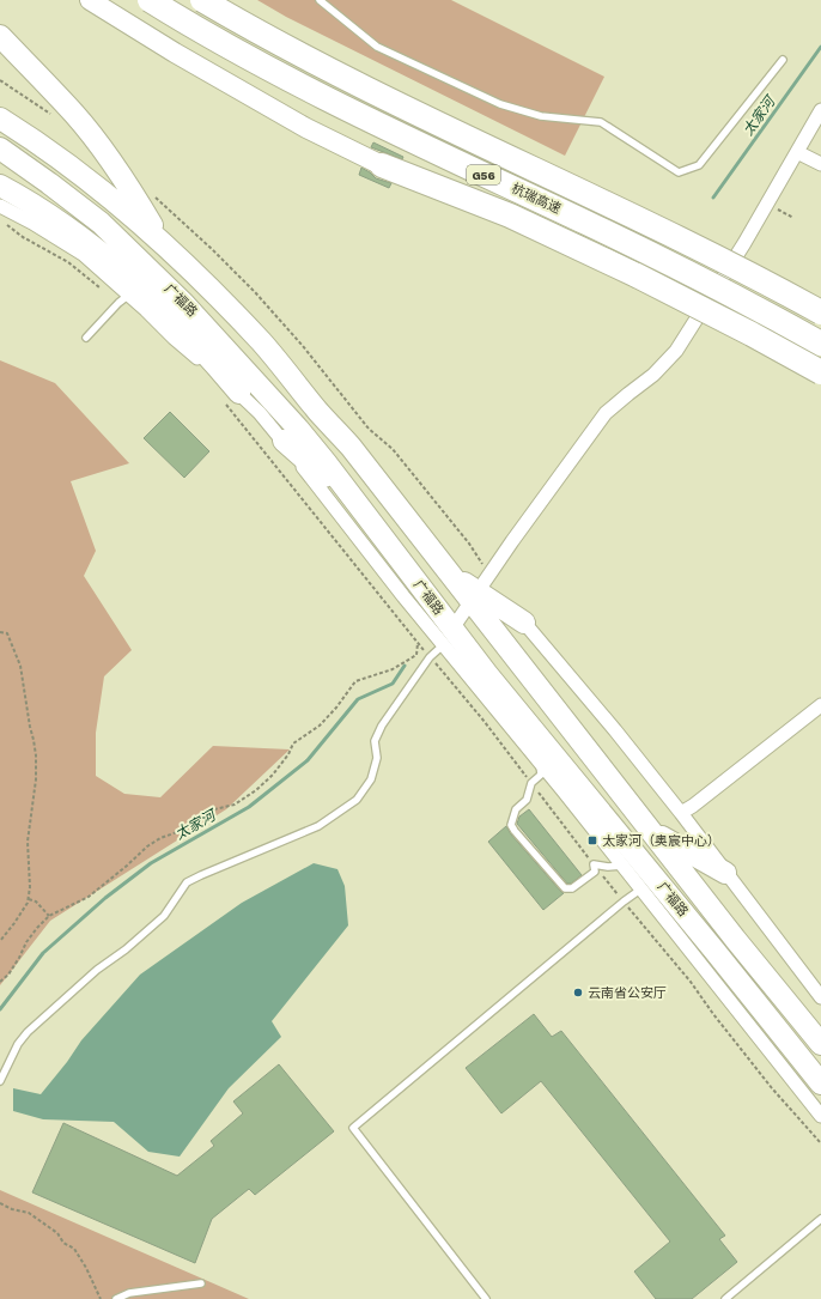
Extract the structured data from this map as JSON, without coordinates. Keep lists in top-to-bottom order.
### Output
{
  "streets": {
    "highway": ["G56", "杭瑞高速"],
    "main road": ["广福路"]
  },
  "water": ["太家河"],
  "places": {
    "transit": ["太家河（奥宸中心）"],
    "other": ["云南省公安厅"]
  }
}
